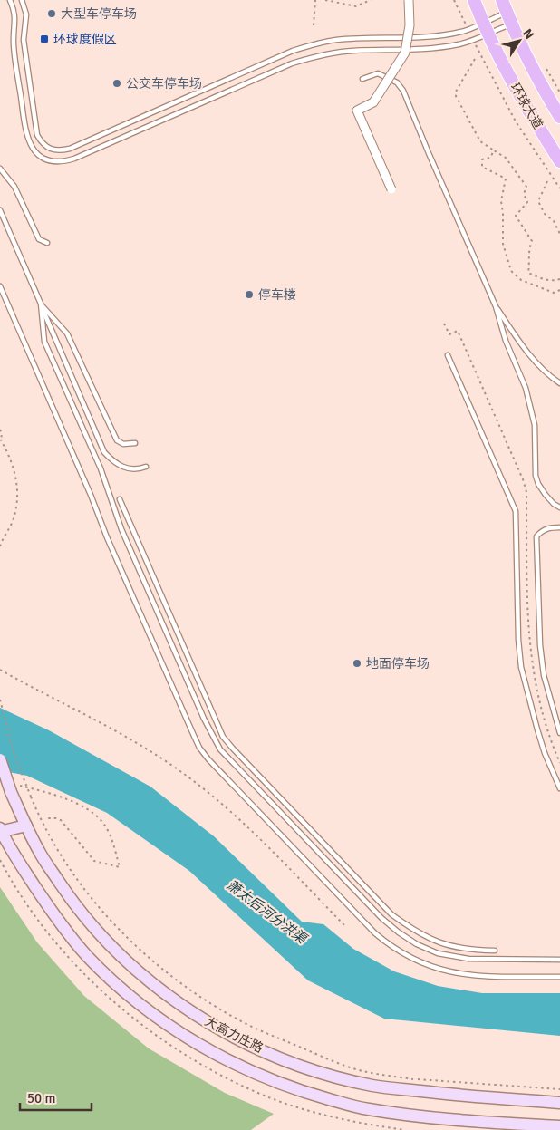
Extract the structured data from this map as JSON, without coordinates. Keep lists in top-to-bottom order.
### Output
{
  "streets": {
    "main road": ["环球大道", "大高力庄路"]
  },
  "water": ["萧太后河分洪渠"],
  "places": {
    "other": [
      "大型车停车场",
      "公交车停车场",
      "停车楼",
      "地面停车场"
    ],
    "transit": ["环球度假区"]
  },
  "scale_bar": "50 m",
  "north": "top right"
}
